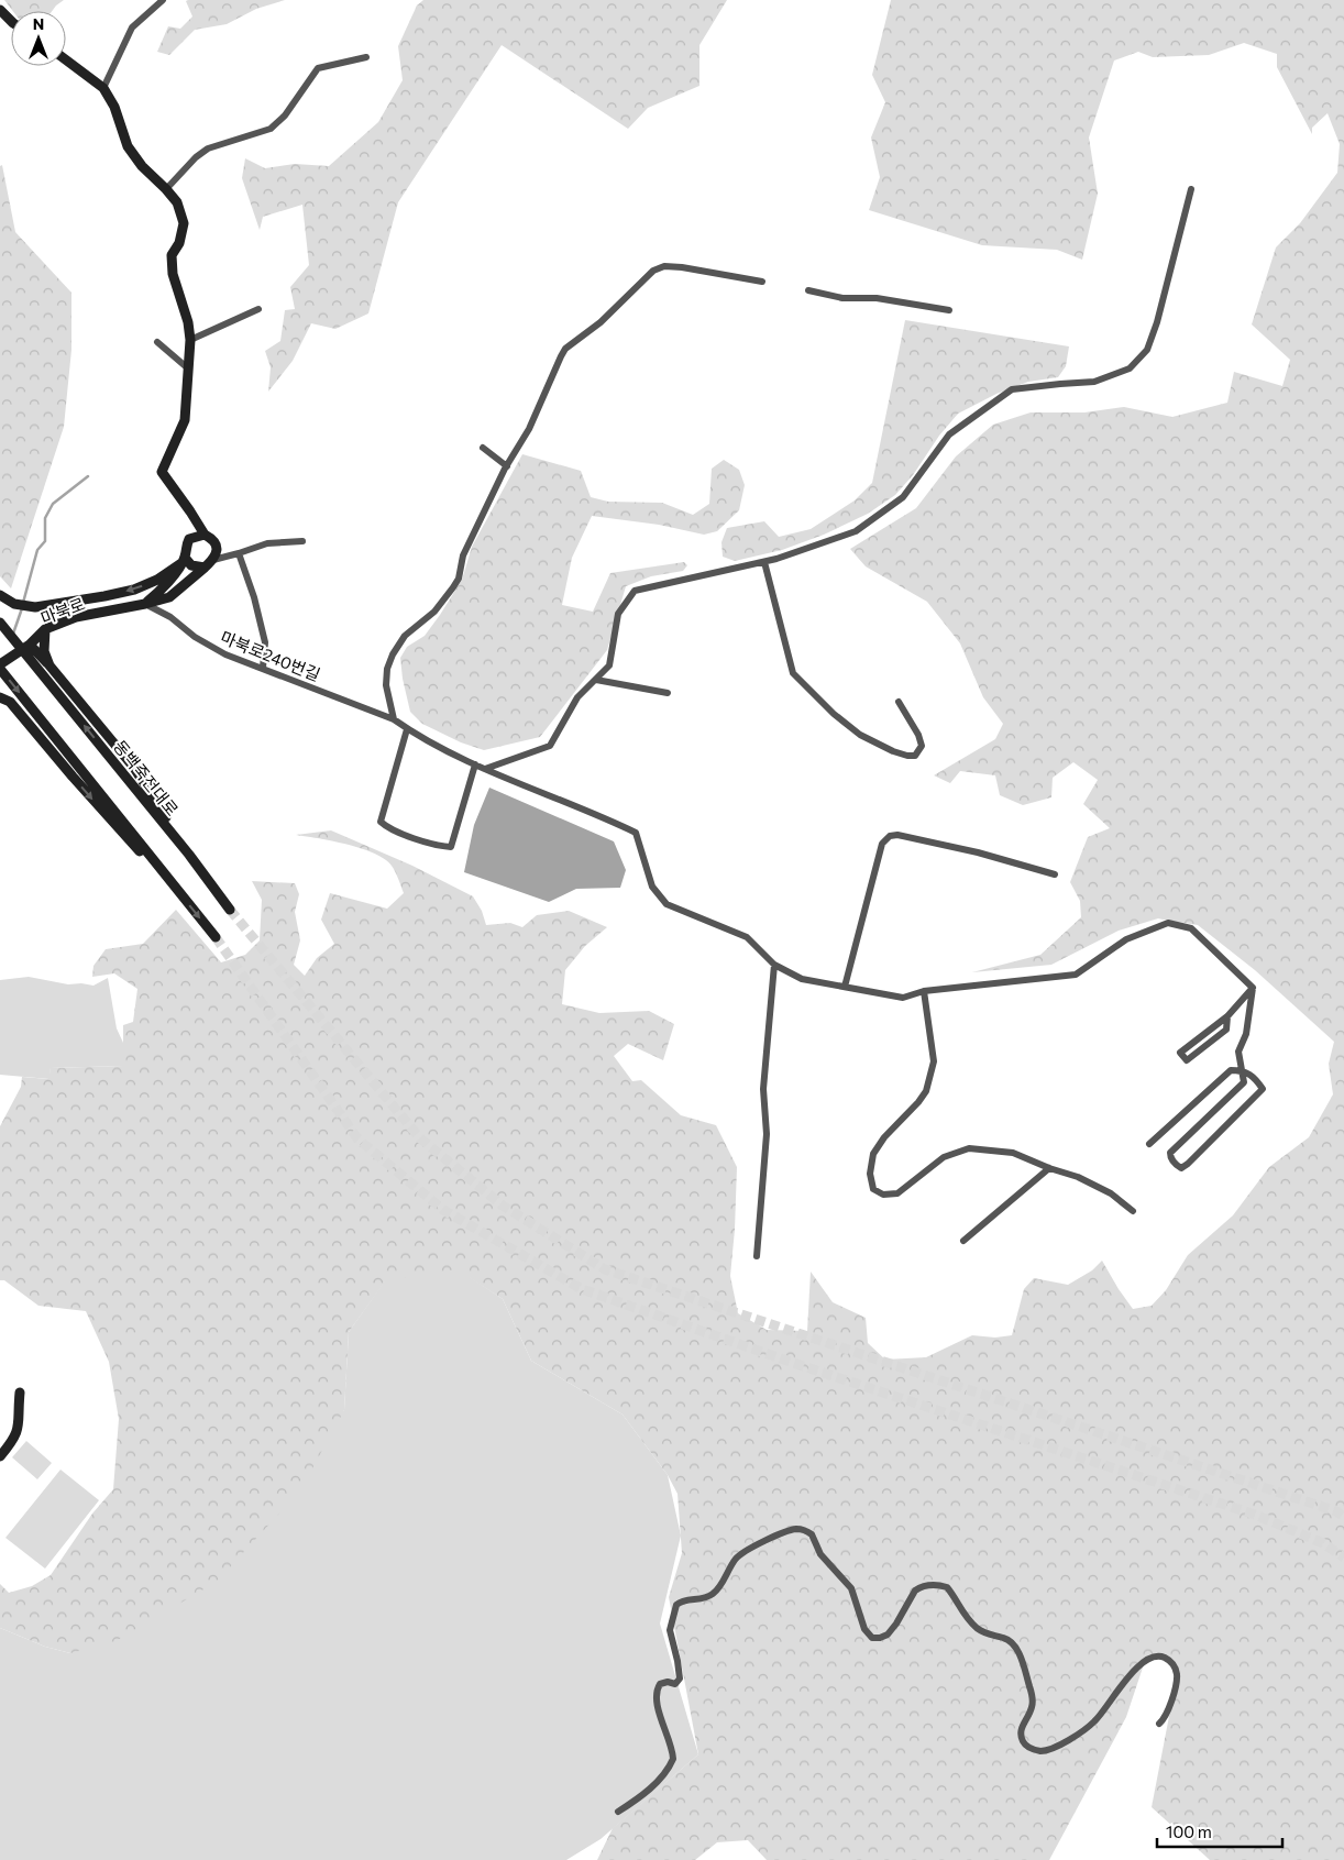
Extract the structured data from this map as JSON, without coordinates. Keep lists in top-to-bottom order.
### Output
{
  "streets": {
    "main road": ["마북로", "동백죽전대로"],
    "street": ["마북로240번길"]
  },
  "crossings": [
    ["마북로", "마북로240번길"]
  ],
  "scale_bar": "100 m",
  "north": "top"
}
